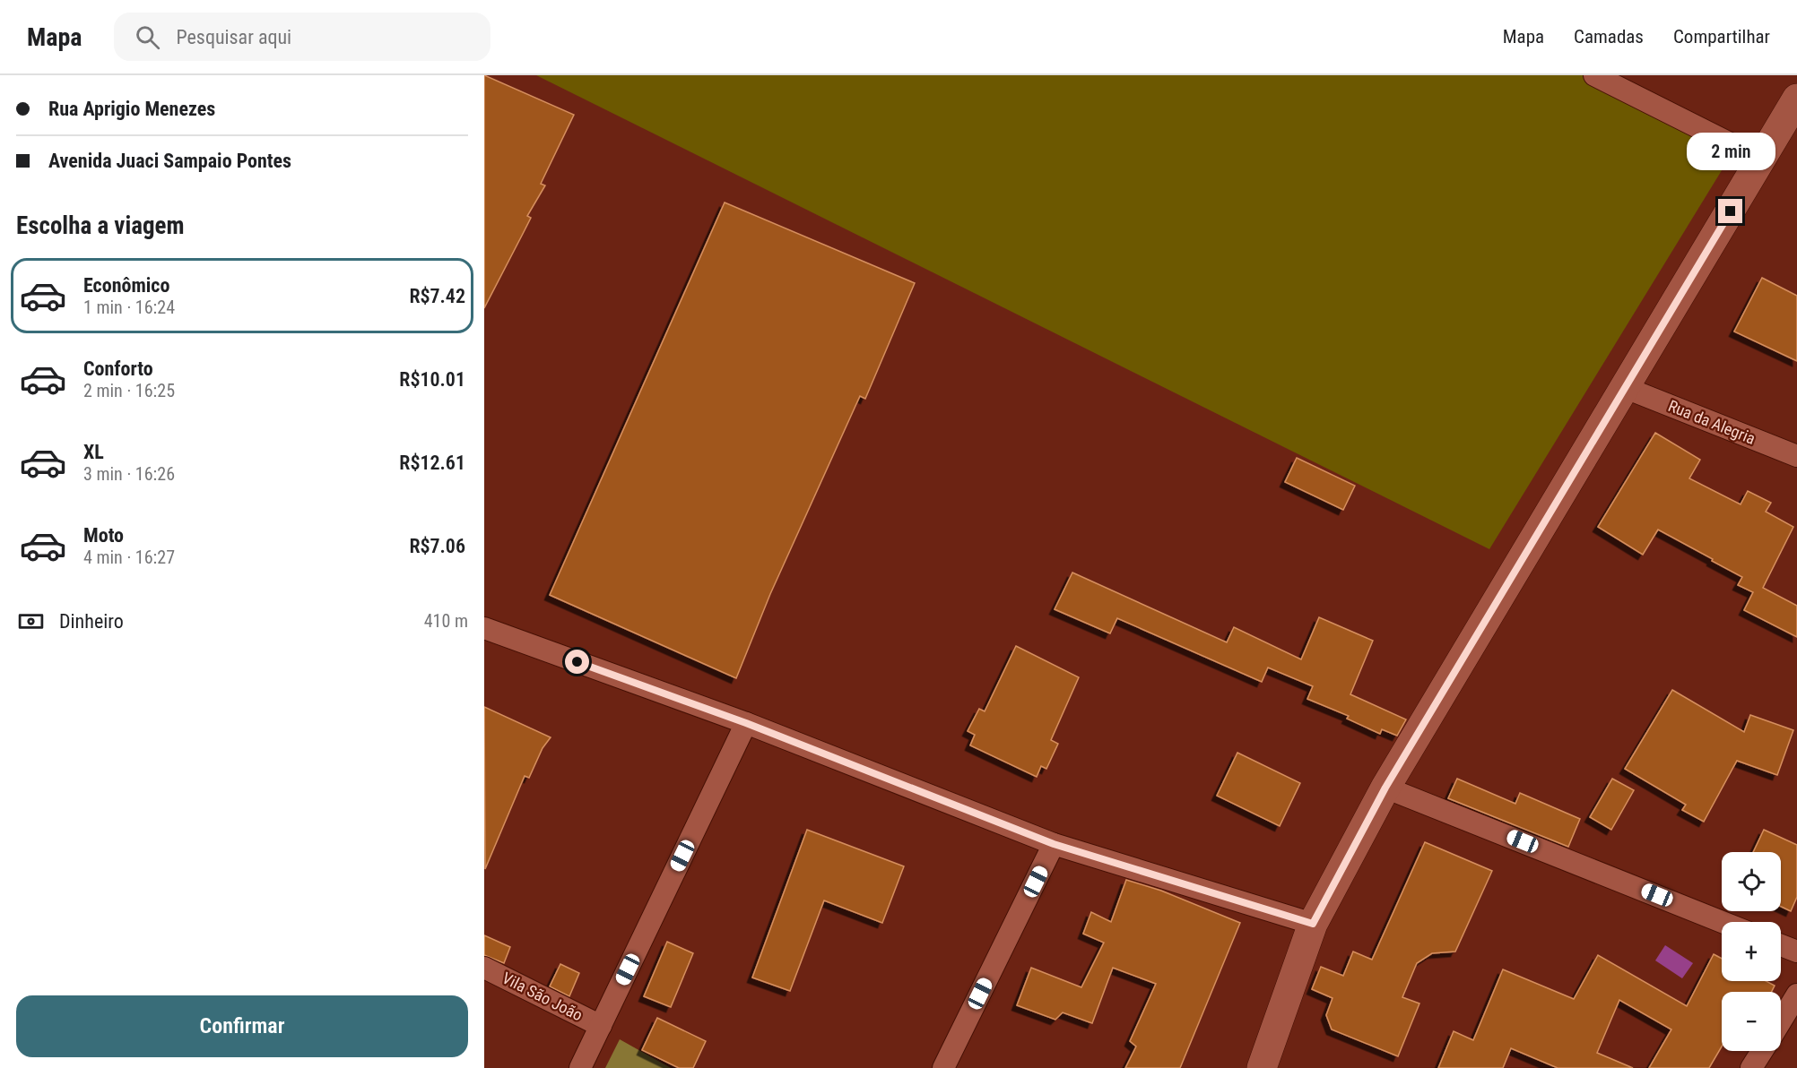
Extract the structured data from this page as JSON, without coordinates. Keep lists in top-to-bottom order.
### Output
{
  "streets": {
    "street": ["Rua da Alegria", "Vila São João"]
  },
  "page": {
    "header": "Mapa",
    "search": "Pesquisar aqui",
    "nav": ["Mapa", "Camadas", "Compartilhar"],
    "banner": ["Rua Aprigio Menezes", "Avenida Juaci Sampaio Pontes"],
    "bubble": "2 min",
    "heading": "Escolha a viagem",
    "list": [
      {
        "name": "Econômico",
        "note": "1 min · 16:24",
        "value": "R$7.42"
      },
      {
        "name": "Conforto",
        "note": "2 min · 16:25",
        "value": "R$10.01"
      },
      {
        "name": "XL",
        "note": "3 min · 16:26",
        "value": "R$12.61"
      },
      {
        "name": "Moto",
        "note": "4 min · 16:27",
        "value": "R$7.06"
      }
    ],
    "pay": ["Dinheiro", "410 m"],
    "map_buttons": ["+", "−"],
    "buttons": "Confirmar"
  }
}
